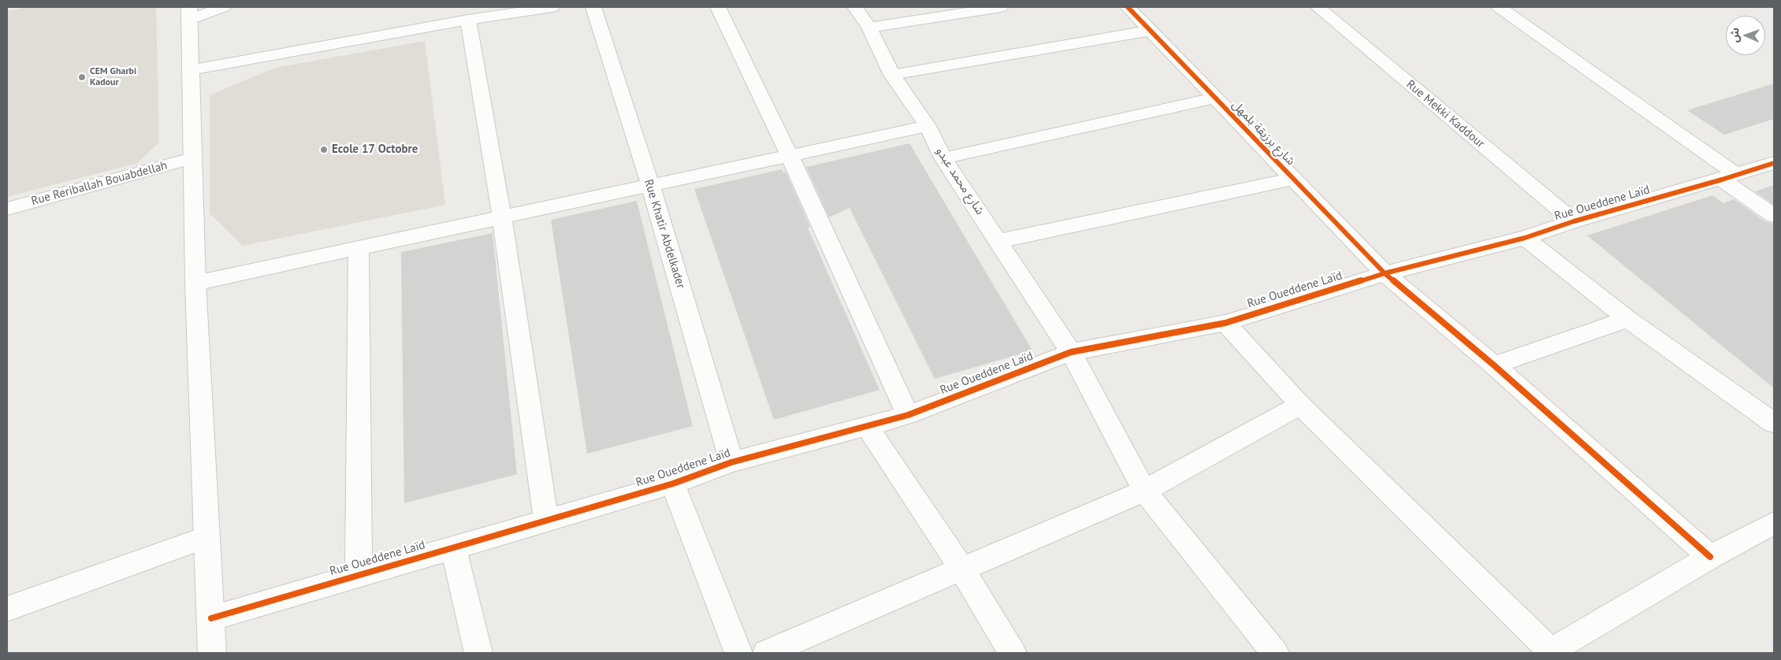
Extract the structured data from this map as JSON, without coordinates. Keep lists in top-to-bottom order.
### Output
{
  "streets": {
    "street": [
      "Rue Mekki Kaddour",
      "شارع برزيقة بلمهل",
      "شارع محمد عبدو",
      "Rue Reriballah Bouabdellah",
      "Rue Oueddene Laïd",
      "Rue Khatir Abdelkader"
    ]
  },
  "crossings": [
    ["Rue Mekki Kaddour", "Rue Oueddene Laïd"],
    ["شارع برزيقة بلمهل", "Rue Oueddene Laïd"],
    ["شارع محمد عبدو", "Rue Oueddene Laïd"],
    ["Rue Oueddene Laïd", "Rue Khatir Abdelkader"]
  ],
  "places": ["CEM Gharbi Kadour", "Ecole 17 Octobre"],
  "north": "left"
}
